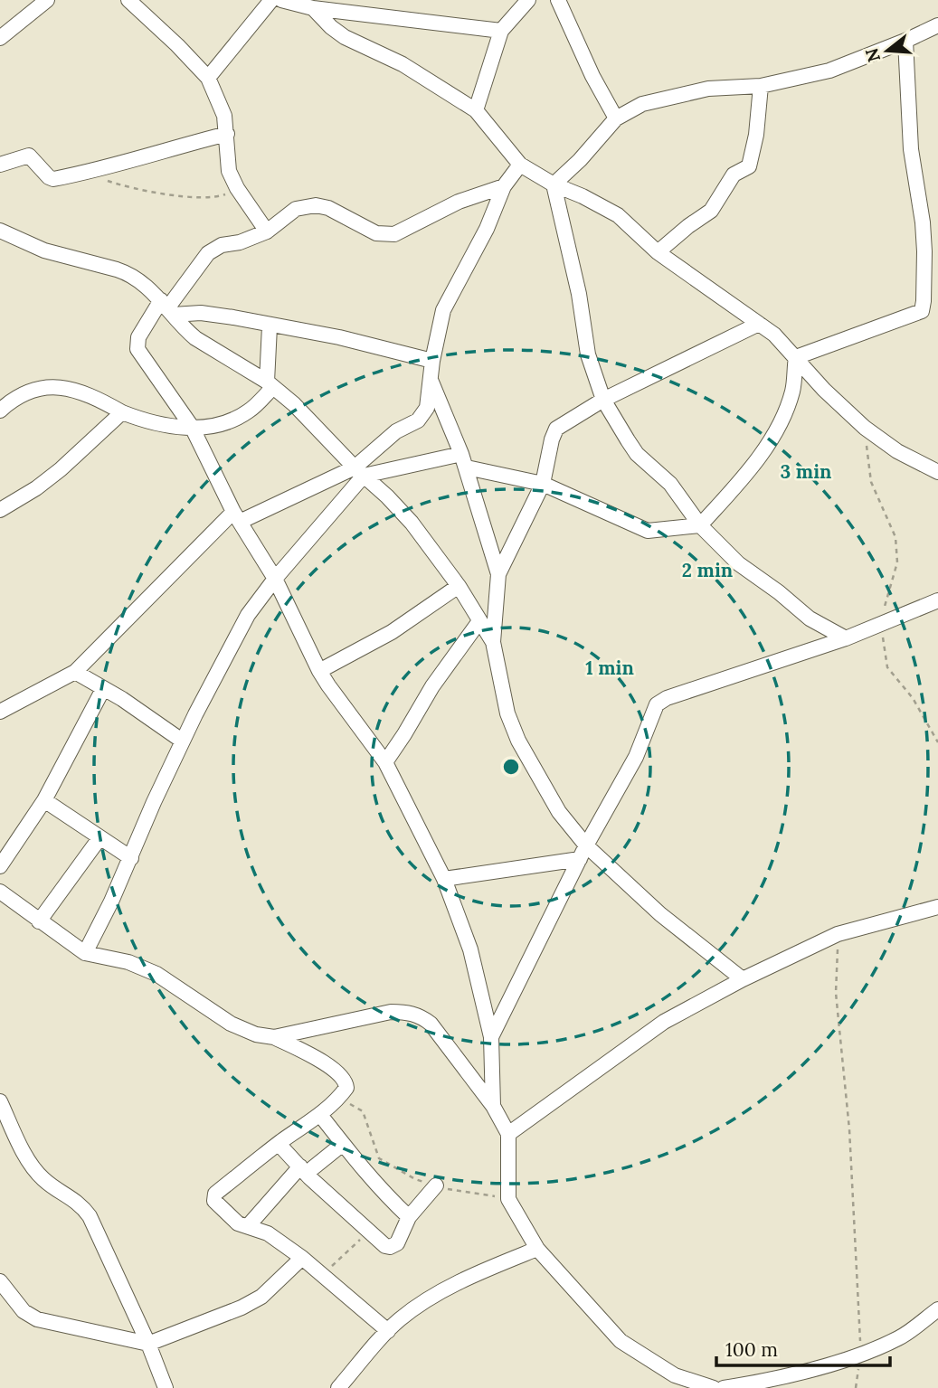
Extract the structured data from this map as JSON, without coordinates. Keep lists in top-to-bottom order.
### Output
{
  "scale_bar": "100 m",
  "north": "left",
  "rings": ["3 min", "2 min", "1 min"]
}
